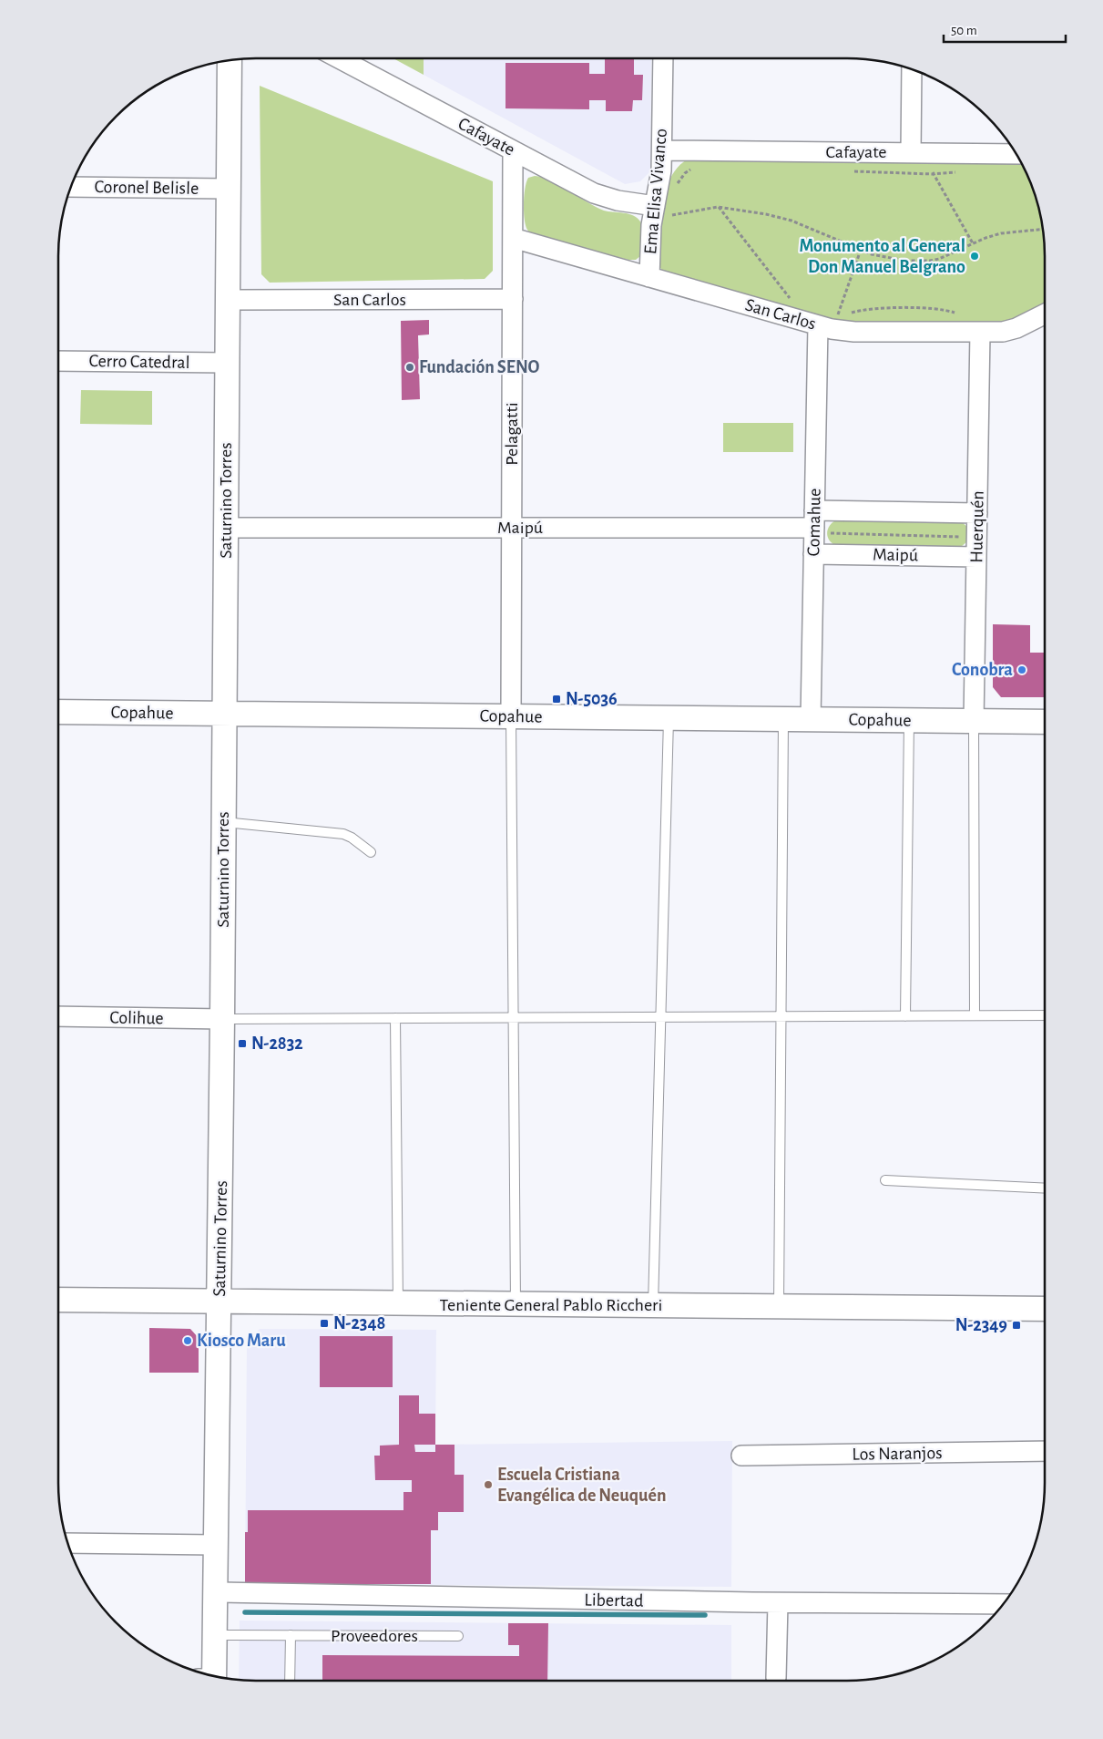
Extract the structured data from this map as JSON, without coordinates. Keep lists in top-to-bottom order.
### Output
{
  "streets": {
    "street": [
      "Cafayate",
      "Coronel Belisle",
      "Ema Elisa Vivanco",
      "San Carlos",
      "Cerro Catedral",
      "Pelagatti",
      "Saturnino Torres",
      "Comahue",
      "Huerquén",
      "Maipú",
      "Copahue",
      "Colihue",
      "Teniente General Pablo Riccheri",
      "Los Naranjos",
      "Libertad"
    ],
    "lane": ["Proveedores"]
  },
  "crossings": [
    ["Cafayate", "Ema Elisa Vivanco"],
    ["Cafayate", "Pelagatti"],
    ["Coronel Belisle", "Saturnino Torres"],
    ["Ema Elisa Vivanco", "San Carlos"],
    ["San Carlos", "Pelagatti"],
    ["San Carlos", "Saturnino Torres"],
    ["San Carlos", "Comahue"],
    ["San Carlos", "Huerquén"],
    ["Cerro Catedral", "Saturnino Torres"],
    ["Pelagatti", "Maipú"],
    ["Pelagatti", "Copahue"],
    ["Saturnino Torres", "Maipú"],
    ["Saturnino Torres", "Copahue"],
    ["Saturnino Torres", "Colihue"],
    ["Saturnino Torres", "Teniente General Pablo Riccheri"],
    ["Saturnino Torres", "Libertad"],
    ["Saturnino Torres", "Proveedores"],
    ["Comahue", "Maipú"],
    ["Comahue", "Copahue"],
    ["Huerquén", "Maipú"],
    ["Huerquén", "Copahue"]
  ],
  "places": {
    "other": [
      "Monumento al General Don Manuel Belgrano",
      "Fundación SENO",
      "Conobra",
      "Kiosco Maru",
      "Escuela Cristiana Evangélica de Neuquén"
    ],
    "transit": [
      "N-5036",
      "N-2832",
      "N-2348",
      "N-2349"
    ]
  },
  "scale_bar": "50 m"
}
